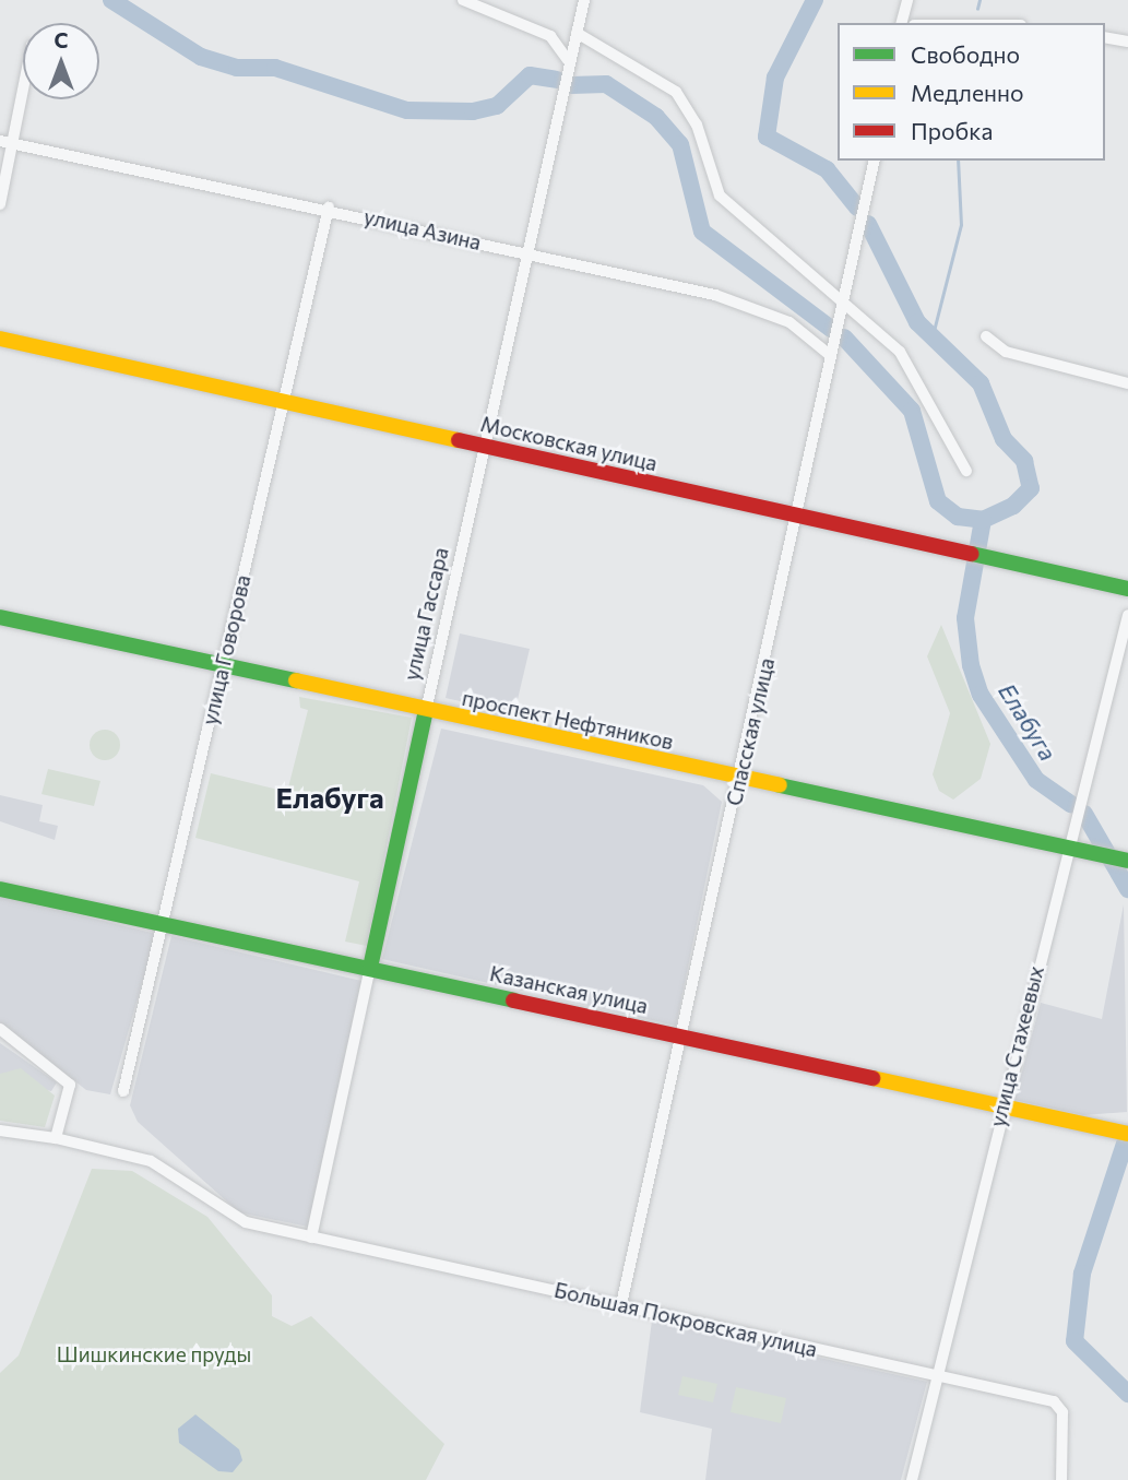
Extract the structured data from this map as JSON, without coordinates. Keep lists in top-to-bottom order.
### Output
{
  "streets": {
    "main road": [
      "Московская улица",
      "улица Гассара",
      "проспект Нефтяников",
      "Казанская улица"
    ],
    "street": [
      "улица Азина",
      "улица Говорова",
      "Спасская улица",
      "улица Стахеевых",
      "Большая Покровская улица"
    ]
  },
  "crossings": [
    ["улица Азина", "улица Гассара"],
    ["улица Азина", "улица Говорова"],
    ["улица Азина", "Спасская улица"],
    ["Московская улица", "улица Гассара"],
    ["Московская улица", "улица Говорова"],
    ["Московская улица", "Спасская улица"],
    ["улица Гассара", "проспект Нефтяников"],
    ["улица Гассара", "Казанская улица"],
    ["улица Гассара", "Большая Покровская улица"],
    ["улица Говорова", "проспект Нефтяников"],
    ["улица Говорова", "Казанская улица"],
    ["проспект Нефтяников", "Спасская улица"],
    ["проспект Нефтяников", "улица Стахеевых"],
    ["Спасская улица", "Казанская улица"],
    ["Спасская улица", "Большая Покровская улица"],
    ["Казанская улица", "улица Стахеевых"],
    ["улица Стахеевых", "Большая Покровская улица"]
  ],
  "districts": ["Елабуга"],
  "water": ["Елабуга"],
  "parks": ["Шишкинские пруды"],
  "legend": ["Свободно", "Медленно", "Пробка"],
  "north": "top"
}
